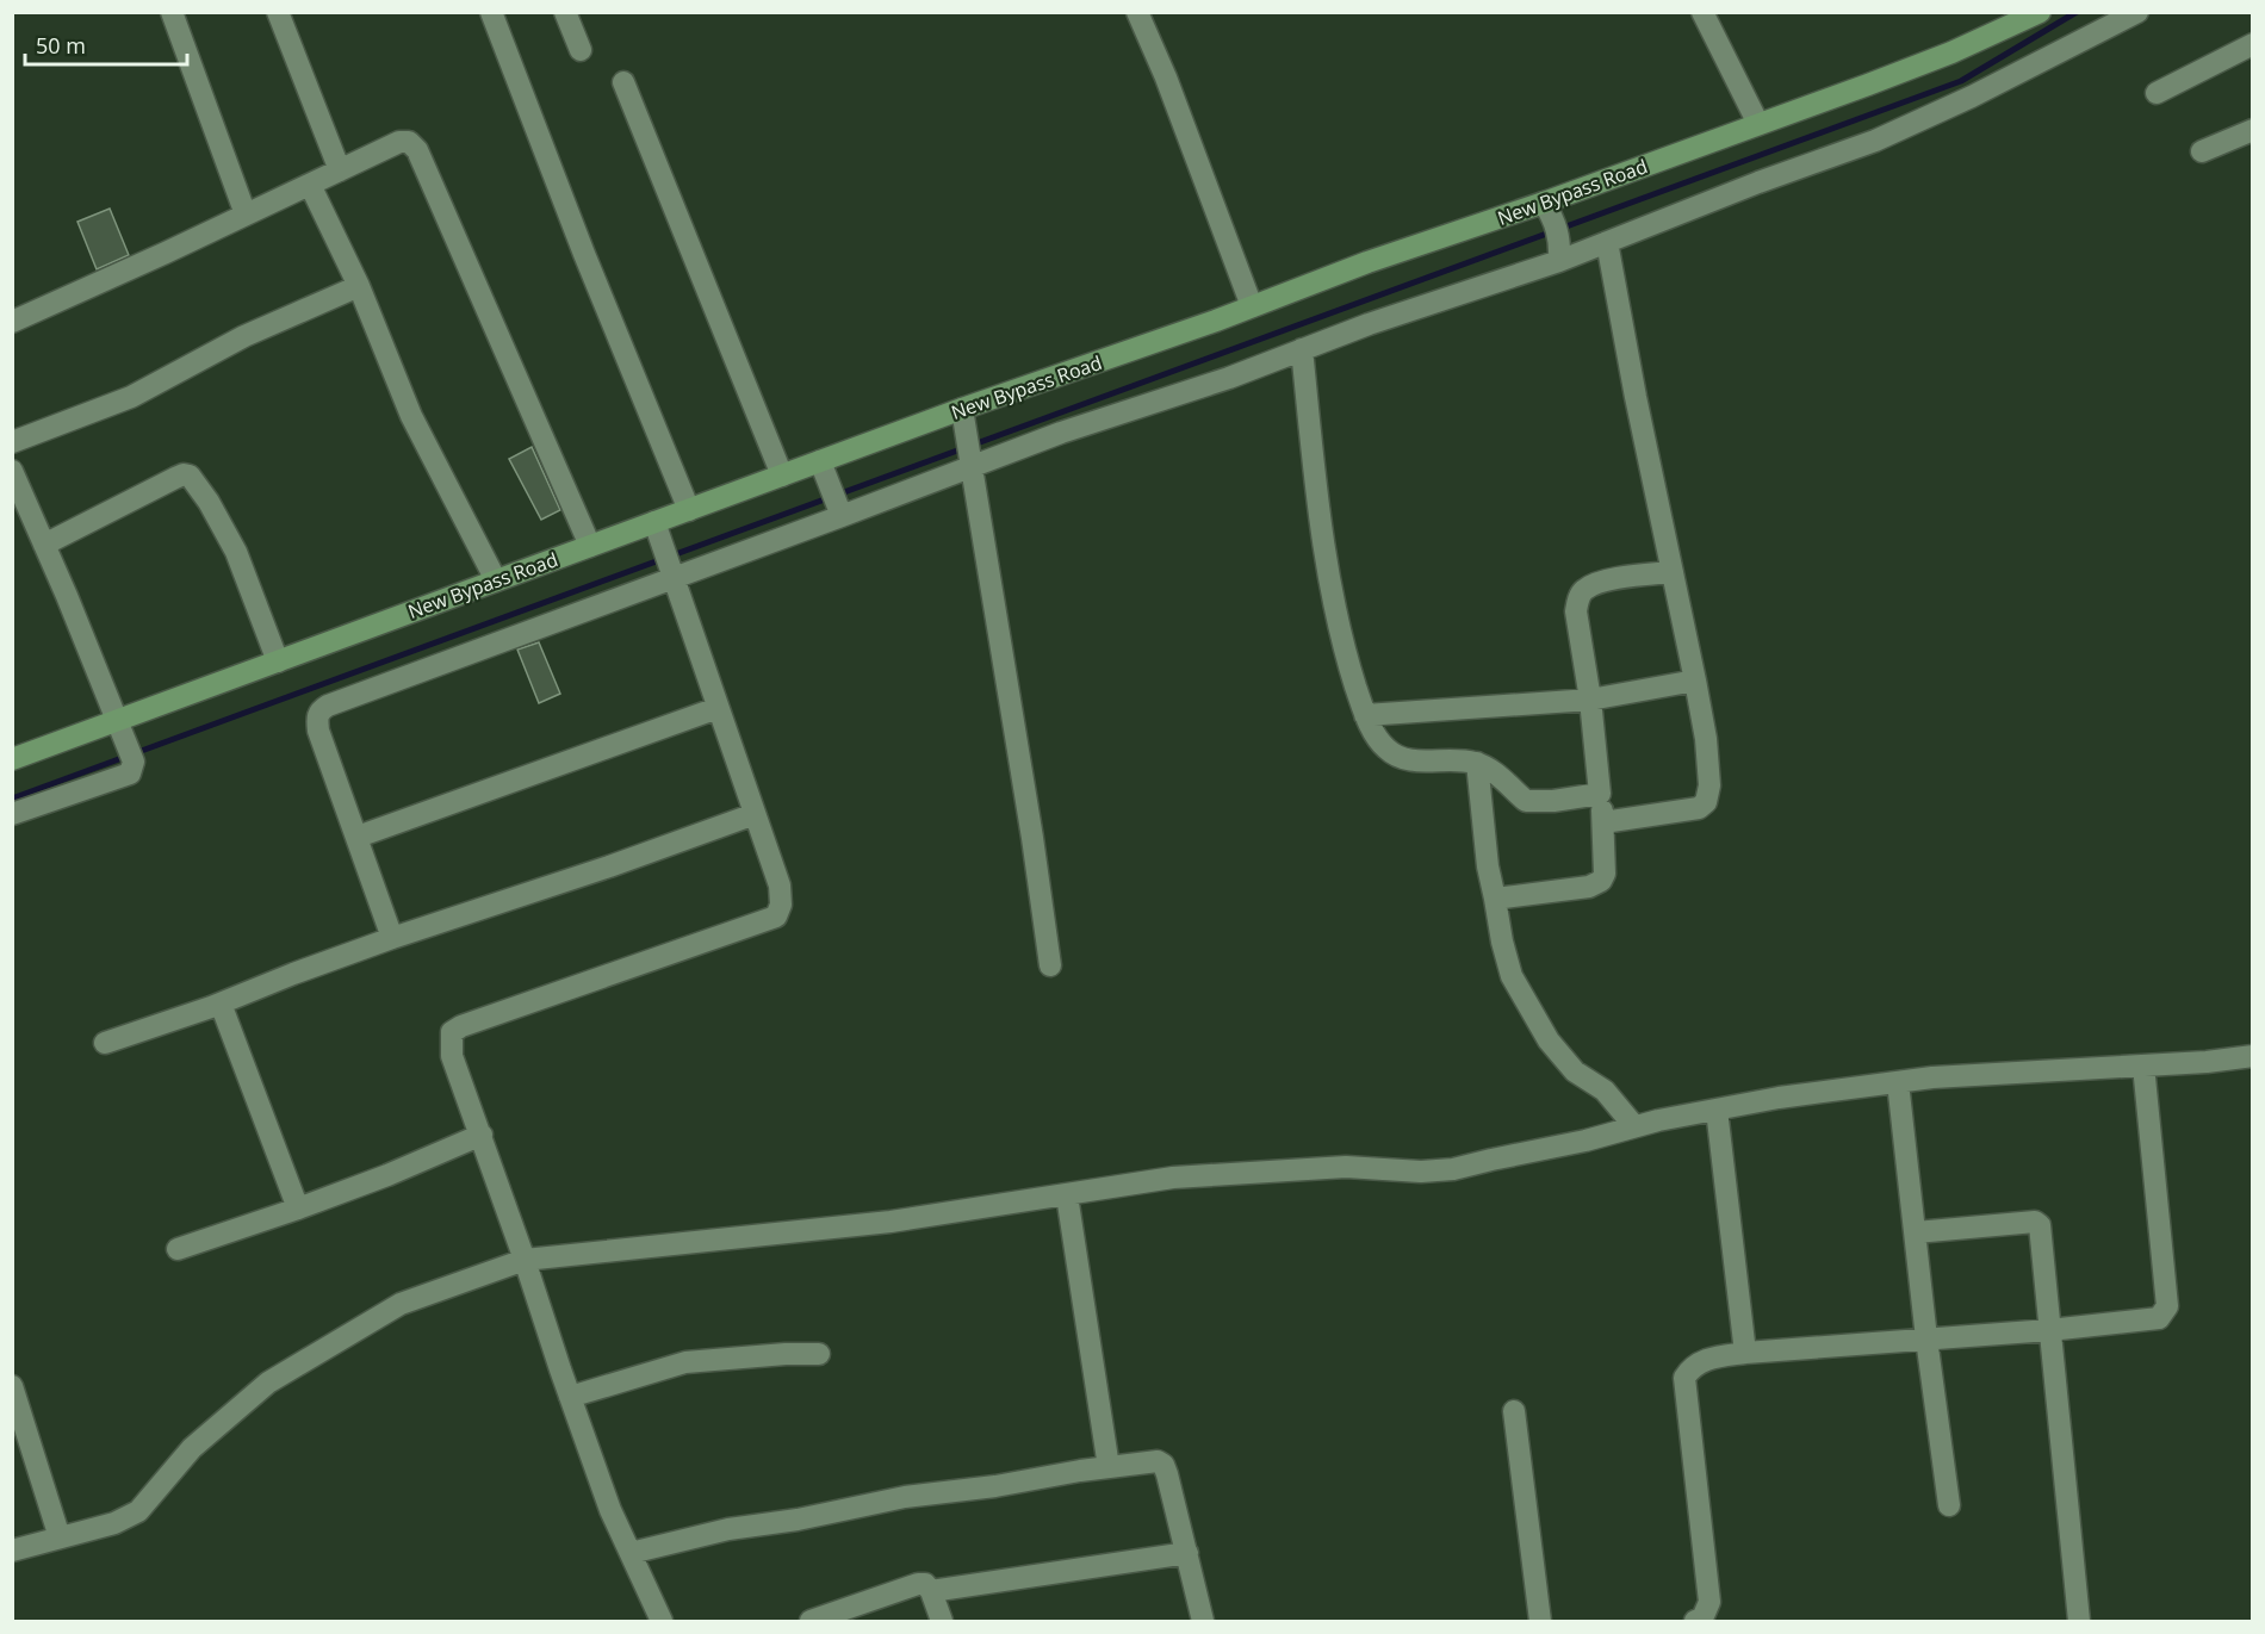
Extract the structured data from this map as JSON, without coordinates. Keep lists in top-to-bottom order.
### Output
{
  "streets": {
    "main road": ["New Bypass Road"]
  },
  "scale_bar": "50 m"
}
